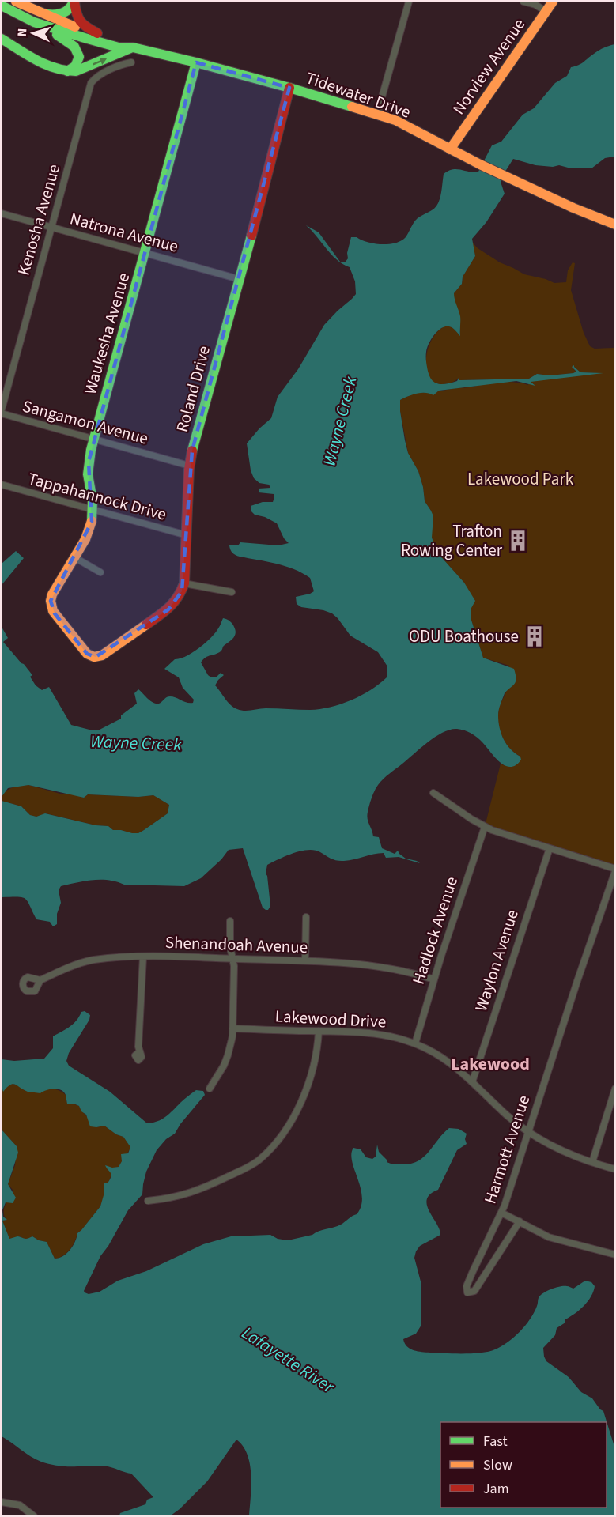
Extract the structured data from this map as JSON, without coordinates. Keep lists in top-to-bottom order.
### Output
{
  "streets": {
    "main road": [
      "Norview Avenue",
      "Tidewater Drive",
      "Waukesha Avenue",
      "Roland Drive"
    ],
    "street": [
      "Kenosha Avenue",
      "Natrona Avenue",
      "Sangamon Avenue",
      "Tappahannock Drive",
      "Hadlock Avenue",
      "Shenandoah Avenue",
      "Waylon Avenue",
      "Lakewood Drive",
      "Harmott Avenue"
    ]
  },
  "crossings": [
    ["Norview Avenue", "Tidewater Drive"],
    ["Tidewater Drive", "Waukesha Avenue"],
    ["Tidewater Drive", "Roland Drive"],
    ["Kenosha Avenue", "Natrona Avenue"],
    ["Natrona Avenue", "Waukesha Avenue"],
    ["Natrona Avenue", "Roland Drive"],
    ["Waukesha Avenue", "Roland Drive"],
    ["Waukesha Avenue", "Sangamon Avenue"],
    ["Waukesha Avenue", "Tappahannock Drive"],
    ["Roland Drive", "Sangamon Avenue"],
    ["Roland Drive", "Tappahannock Drive"],
    ["Hadlock Avenue", "Shenandoah Avenue"],
    ["Hadlock Avenue", "Lakewood Drive"],
    ["Waylon Avenue", "Lakewood Drive"],
    ["Lakewood Drive", "Harmott Avenue"]
  ],
  "districts": ["Lakewood"],
  "water": ["Wayne Creek", "Lafayette River"],
  "parks": ["Lakewood Park"],
  "places": {
    "building": ["Trafton Rowing Center", "ODU Boathouse"]
  },
  "legend": ["Fast", "Slow", "Jam"],
  "north": "left"
}
